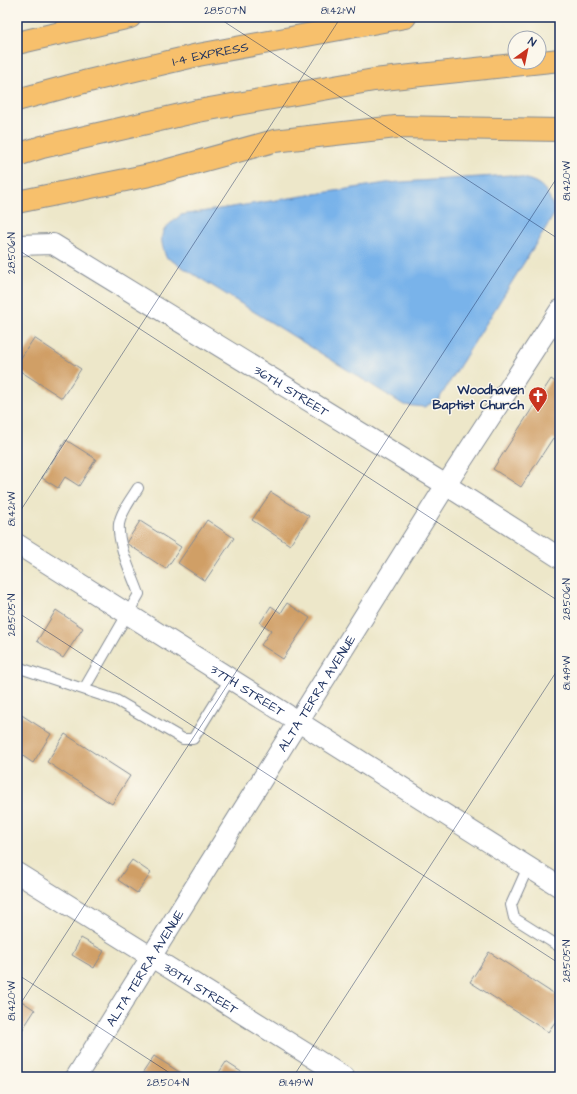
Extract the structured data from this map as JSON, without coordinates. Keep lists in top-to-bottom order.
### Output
{
  "streets": {
    "highway": ["I-4 EXPRESS"],
    "street": [
      "36TH STREET",
      "37TH STREET",
      "ALTA TERRA AVENUE",
      "38TH STREET"
    ]
  },
  "crossings": [
    ["36TH STREET", "ALTA TERRA AVENUE"],
    ["37TH STREET", "ALTA TERRA AVENUE"],
    ["ALTA TERRA AVENUE", "38TH STREET"]
  ],
  "places": {
    "church": ["Woodhaven Baptist Church"]
  },
  "north": "top right",
  "coordinates": [
    "28.507°N",
    "81.421°W",
    "81.420°W",
    "28.506°N",
    "28.505°N",
    "81.419°W",
    "28.504°N"
  ]
}
